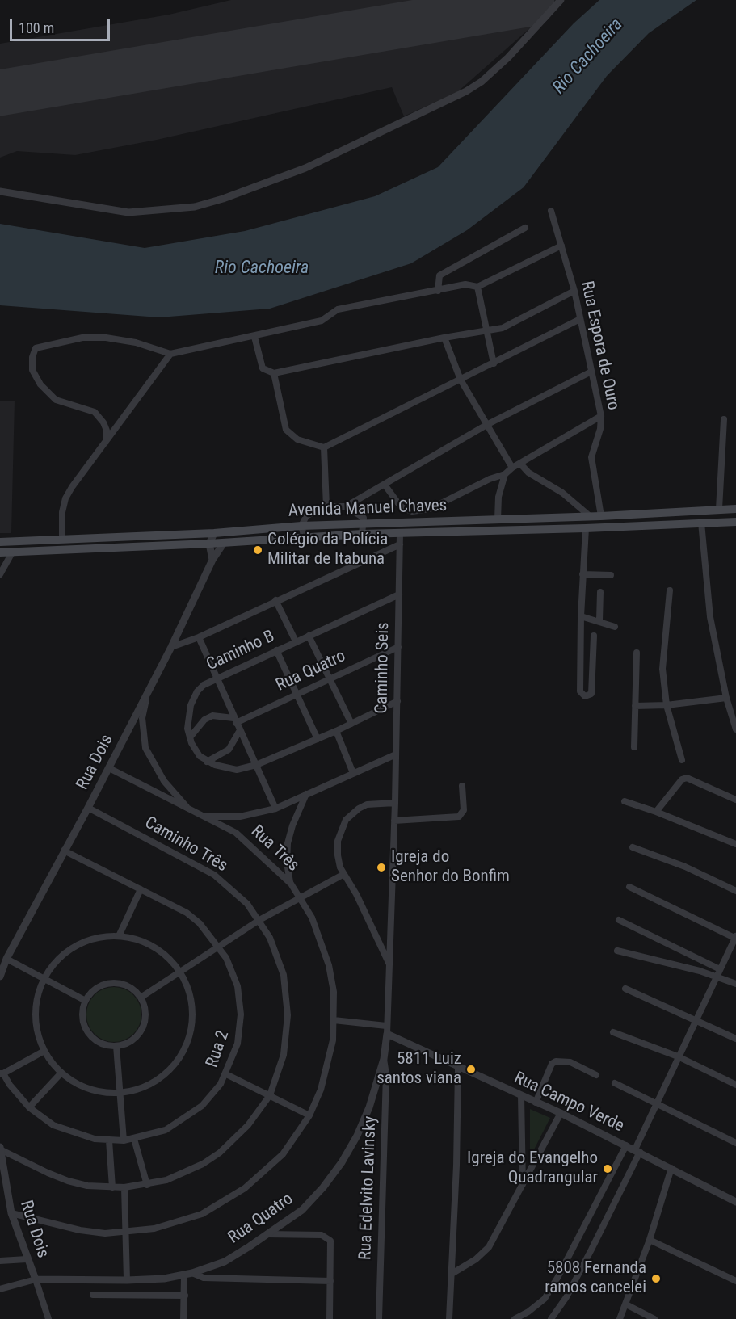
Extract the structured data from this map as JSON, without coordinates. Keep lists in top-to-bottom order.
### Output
{
  "streets": {
    "main road": ["Avenida Manuel Chaves"],
    "street": [
      "Rua Espora de Ouro",
      "Caminho B",
      "Caminho Seis",
      "Rua Quatro",
      "Rua Dois",
      "Caminho Três",
      "Rua Três",
      "Rua 2",
      "Rua Campo Verde",
      "Rua Edelvito Lavinsky"
    ]
  },
  "crossings": [
    ["Rua Espora de Ouro", "Avenida Manuel Chaves"],
    ["Avenida Manuel Chaves", "Caminho Seis"],
    ["Avenida Manuel Chaves", "Rua Dois"],
    ["Caminho B", "Caminho Seis"],
    ["Caminho B", "Rua Quatro"],
    ["Caminho Seis", "Rua Quatro"],
    ["Rua Quatro", "Rua Dois"],
    ["Rua Quatro", "Rua Campo Verde"],
    ["Rua Quatro", "Rua Edelvito Lavinsky"],
    ["Rua Dois", "Caminho Três"],
    ["Rua Dois", "Rua Três"],
    ["Rua Dois", "Rua 2"]
  ],
  "water": ["Rio Cachoeira"],
  "places": [
    "Colégio da Polícia Militar de Itabuna",
    "Igreja do Senhor do Bonfim",
    "5811 Luiz santos viana",
    "Igreja do Evangelho Quadrangular",
    "5808 Fernanda ramos cancelei"
  ],
  "scale_bar": "100 m"
}
